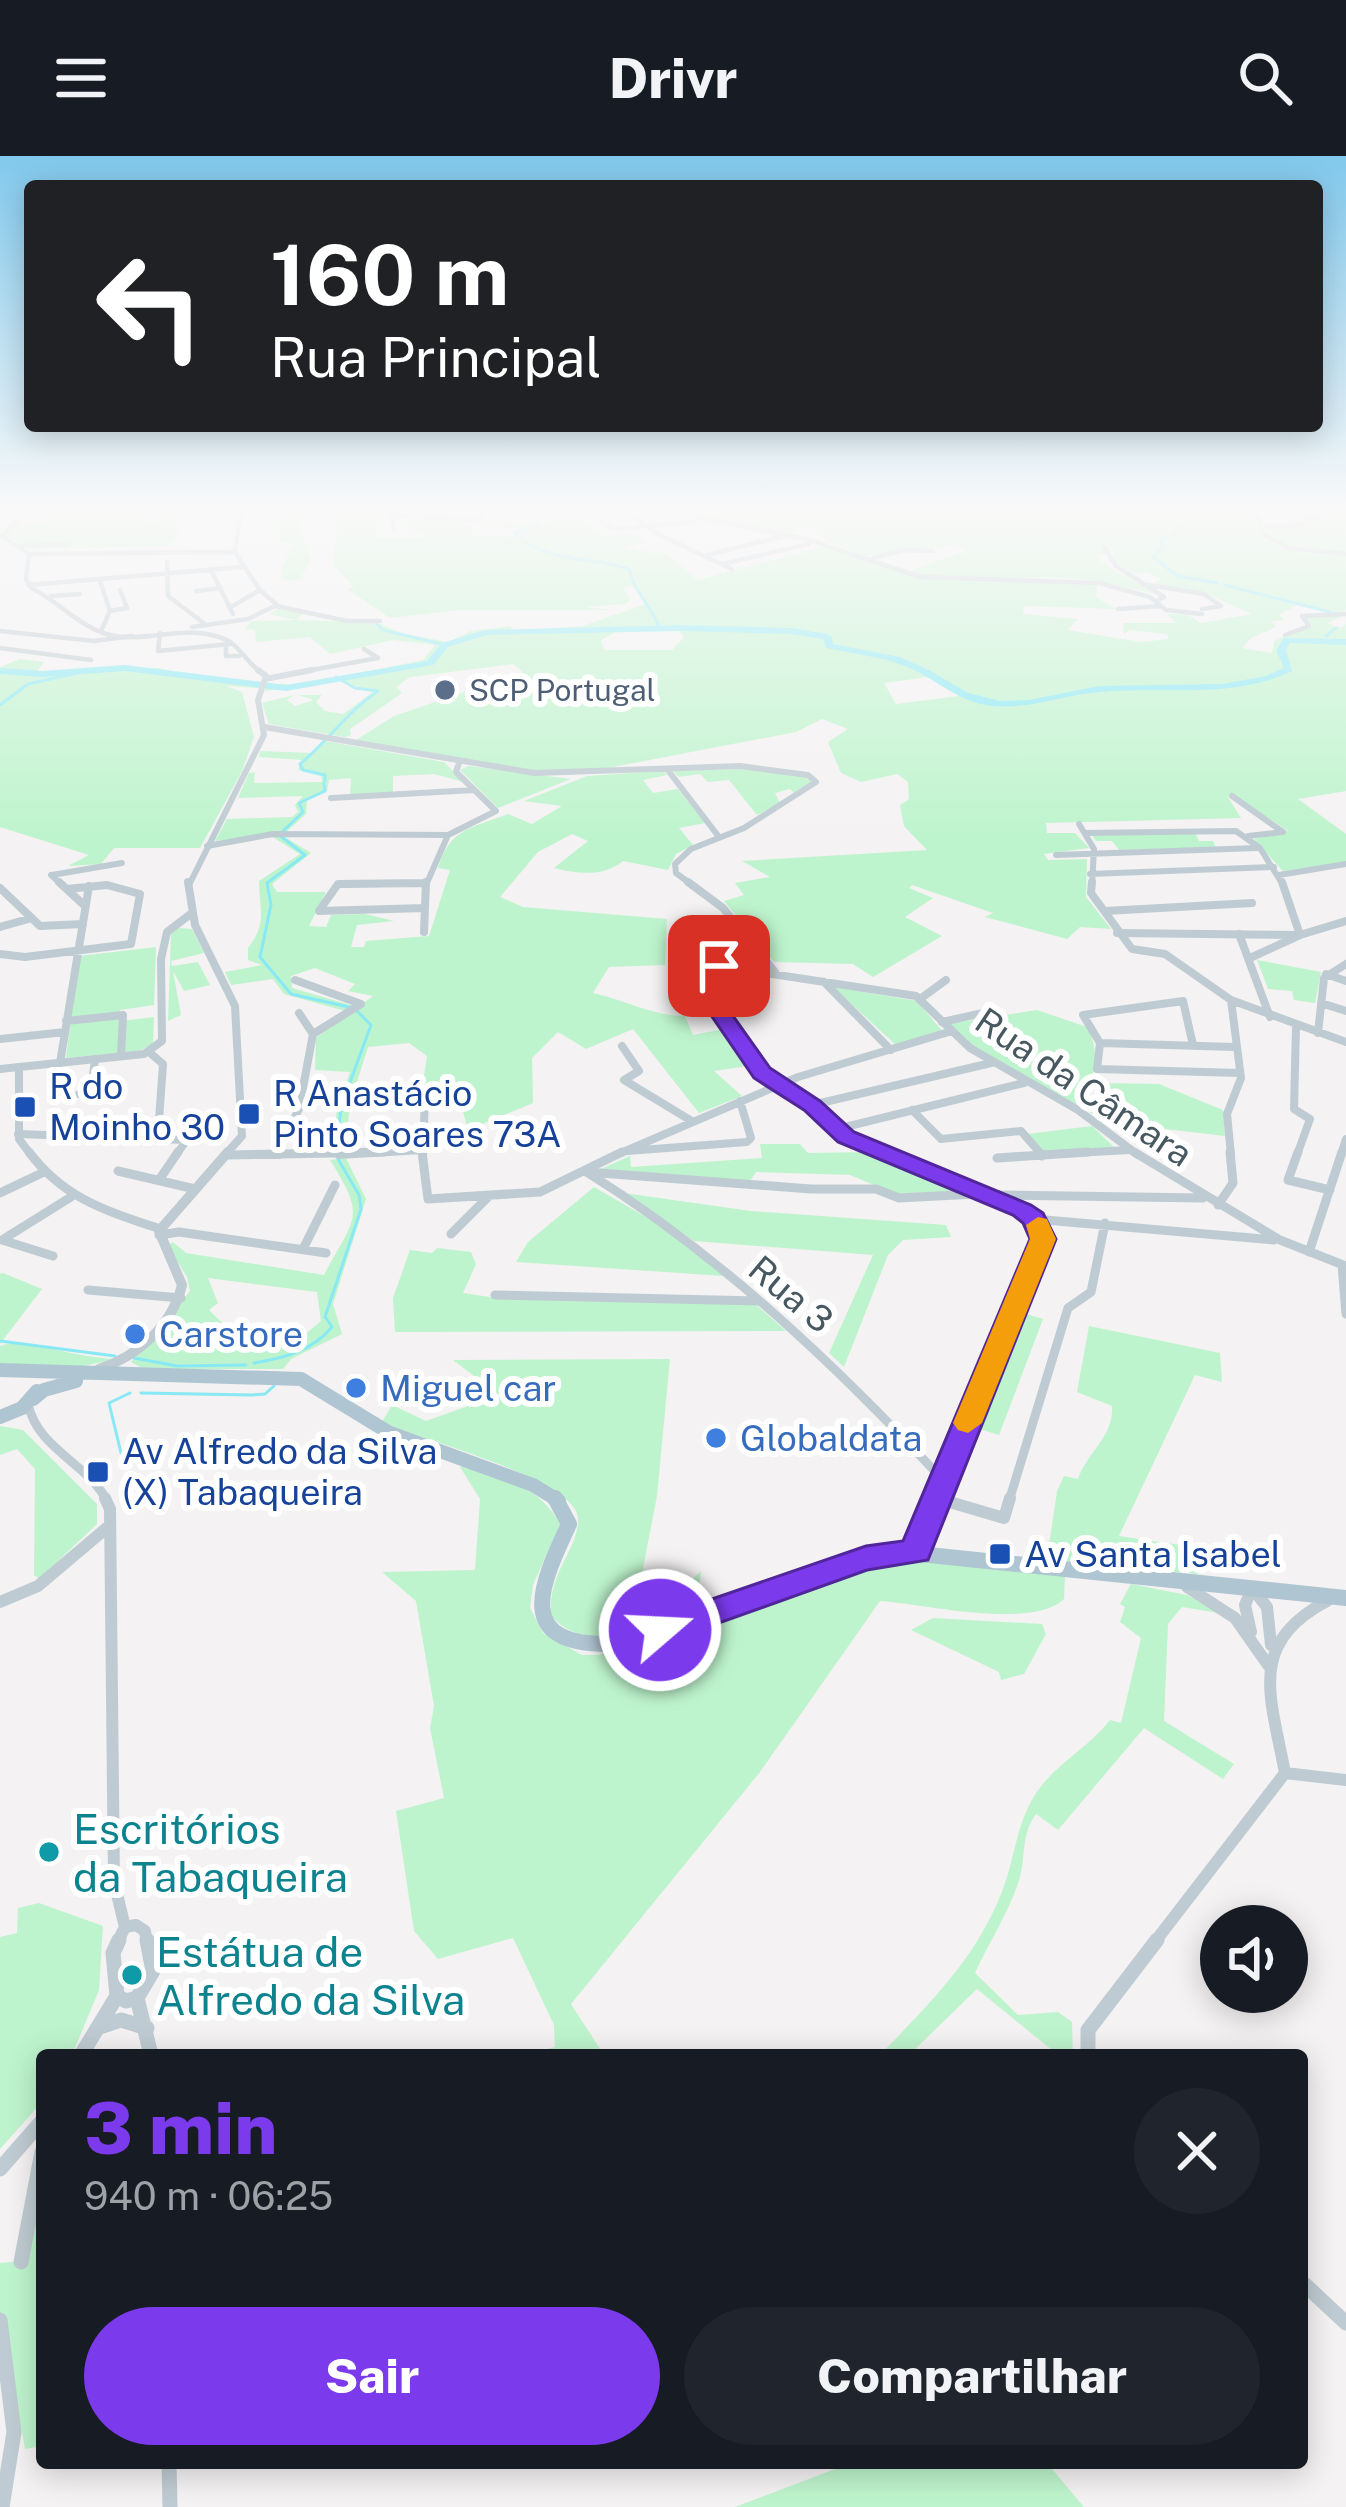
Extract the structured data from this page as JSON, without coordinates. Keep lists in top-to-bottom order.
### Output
{
  "streets": {
    "street": ["Rua da Câmara", "Rua 3"]
  },
  "places": {
    "other": [
      "SCP Portugal",
      "Carstore",
      "Miguel car",
      "Globaldata",
      "Escritórios da Tabaqueira",
      "Estátua de Alfredo da Silva"
    ],
    "transit": [
      "R do Moinho 30",
      "R Anastácio Pinto Soares 73A",
      "Av Alfredo da Silva (X) Tabaqueira",
      "Av Santa Isabel"
    ]
  },
  "page": {
    "header": "Drivr",
    "turn": ["160 m", "Rua Principal"],
    "heading": ["3 min", "940 m · 06:25"],
    "buttons": ["Sair", "Compartilhar"]
  }
}
